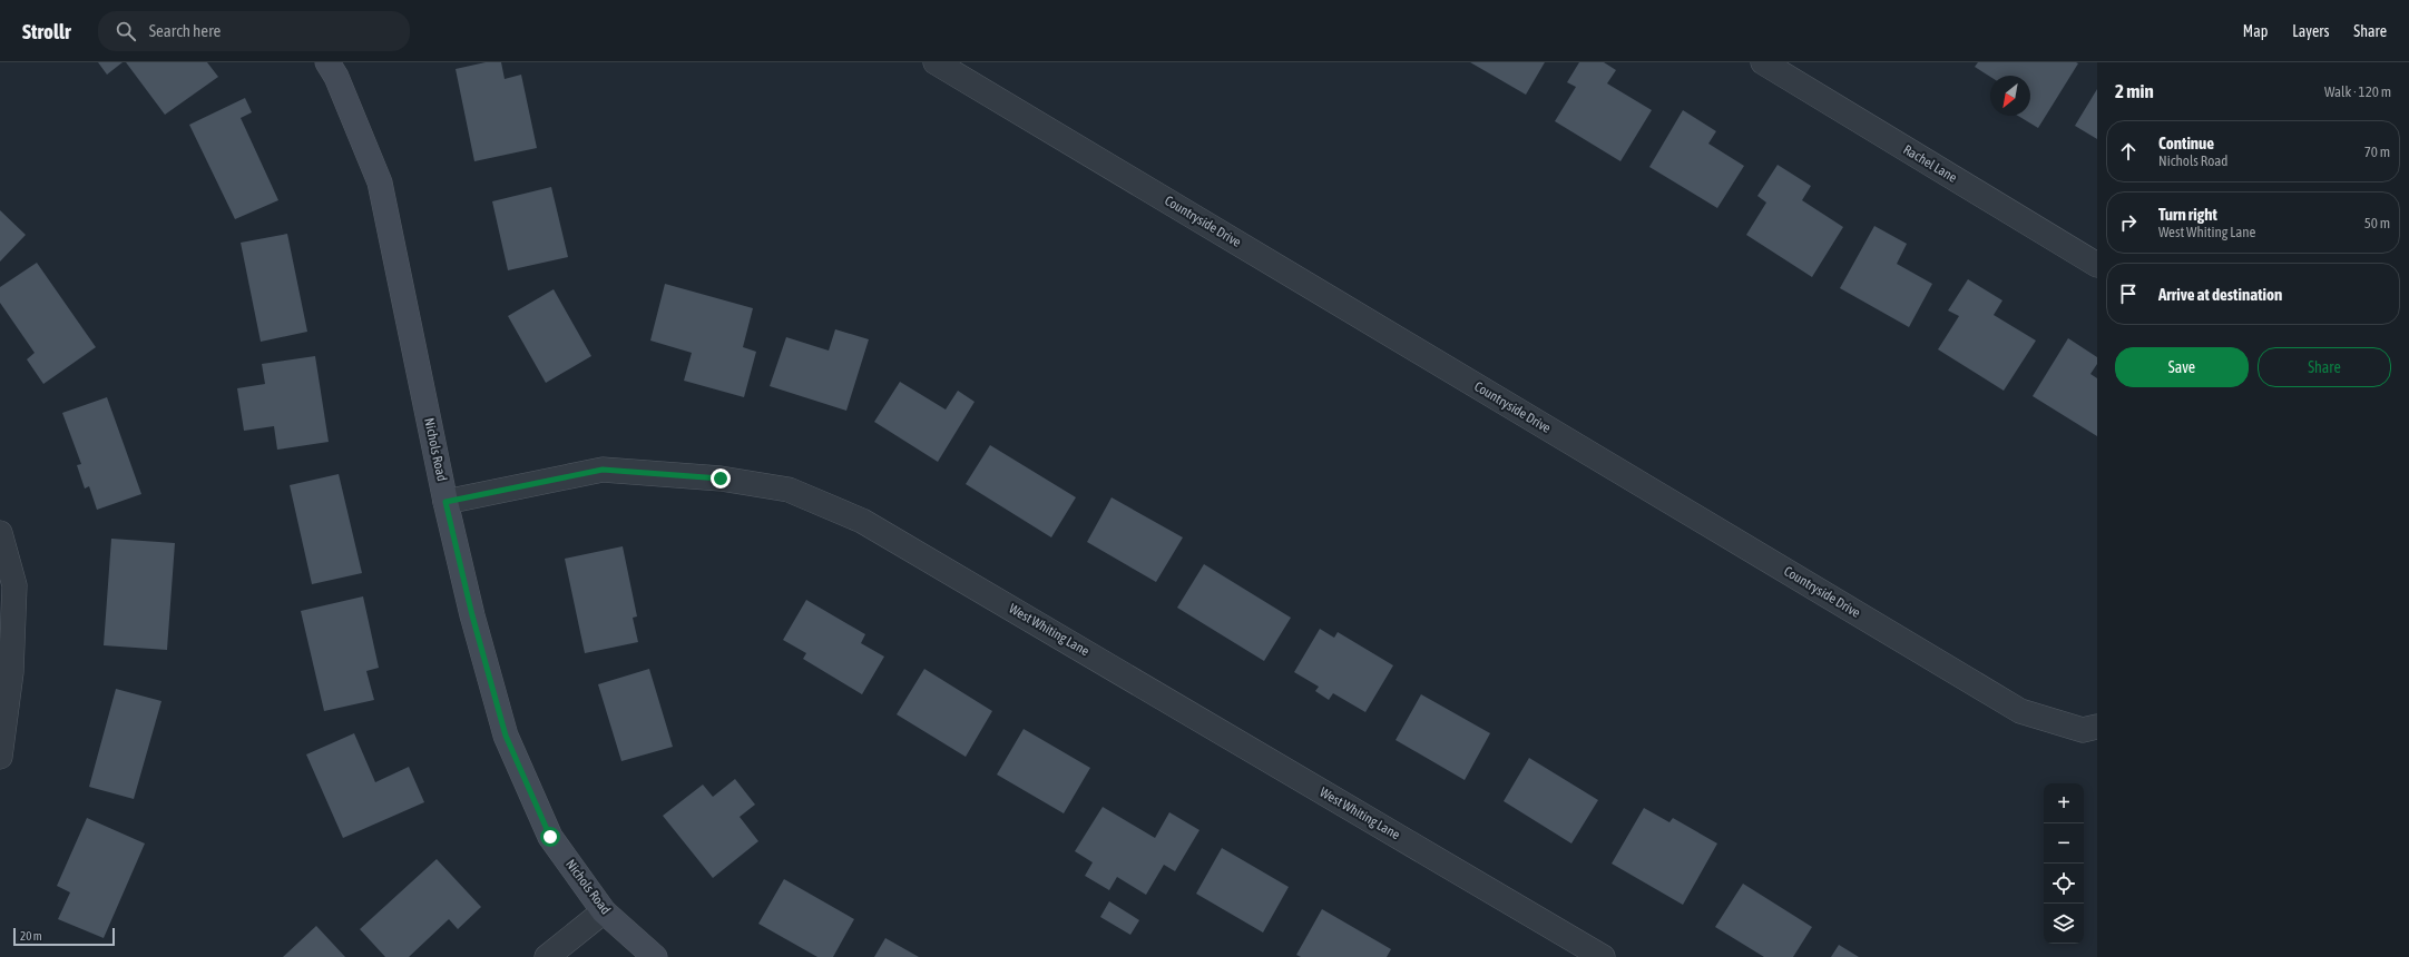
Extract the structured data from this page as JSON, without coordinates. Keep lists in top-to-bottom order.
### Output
{
  "streets": {
    "street": [
      "Rachel Lane",
      "Countryside Drive",
      "Nichols Road",
      "West Whiting Lane"
    ]
  },
  "crossings": [
    ["Nichols Road", "West Whiting Lane"]
  ],
  "scale_bar": "20 m",
  "north": "bottom left",
  "page": {
    "header": "Strollr",
    "search": "Search here",
    "nav": ["Map", "Layers", "Share"],
    "heading": ["2 min", "Walk · 120 m"],
    "list": [
      ["Continue", "Nichols Road", "70 m"],
      ["Turn right", "West Whiting Lane", "50 m"],
      "Arrive at destination"
    ],
    "buttons": ["Save", "Share"],
    "map_buttons": ["+", "−"],
    "scale": "20 m"
  }
}
